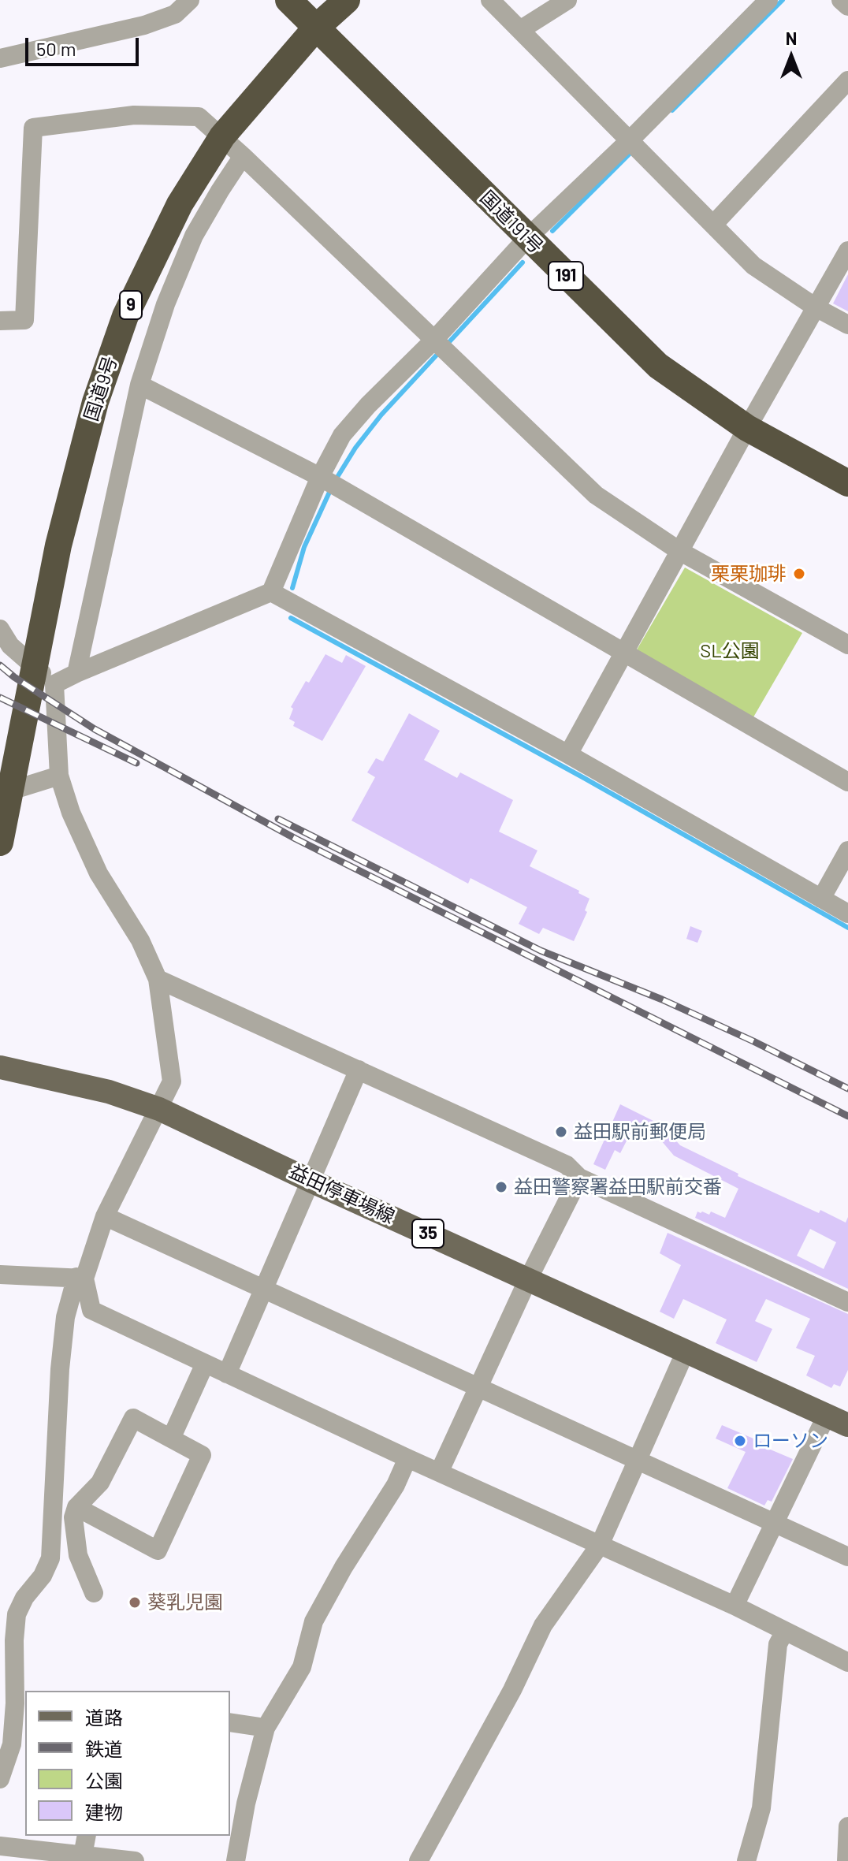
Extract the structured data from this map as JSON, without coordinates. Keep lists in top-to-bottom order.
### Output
{
  "streets": {
    "highway": [
      "国道191号",
      "191",
      "9",
      "国道9号"
    ],
    "main road": ["益田停車場線", "35"]
  },
  "crossings": [
    ["国道191号", "国道9号"]
  ],
  "parks": ["SL公園"],
  "places": [
    "栗栗珈琲",
    "益田駅前郵便局",
    "益田警察署益田駅前交番",
    "ローソン",
    "葵乳児園"
  ],
  "legend": [
    "道路",
    "鉄道",
    "公園",
    "建物"
  ],
  "scale_bar": "50 m",
  "north": "top"
}
